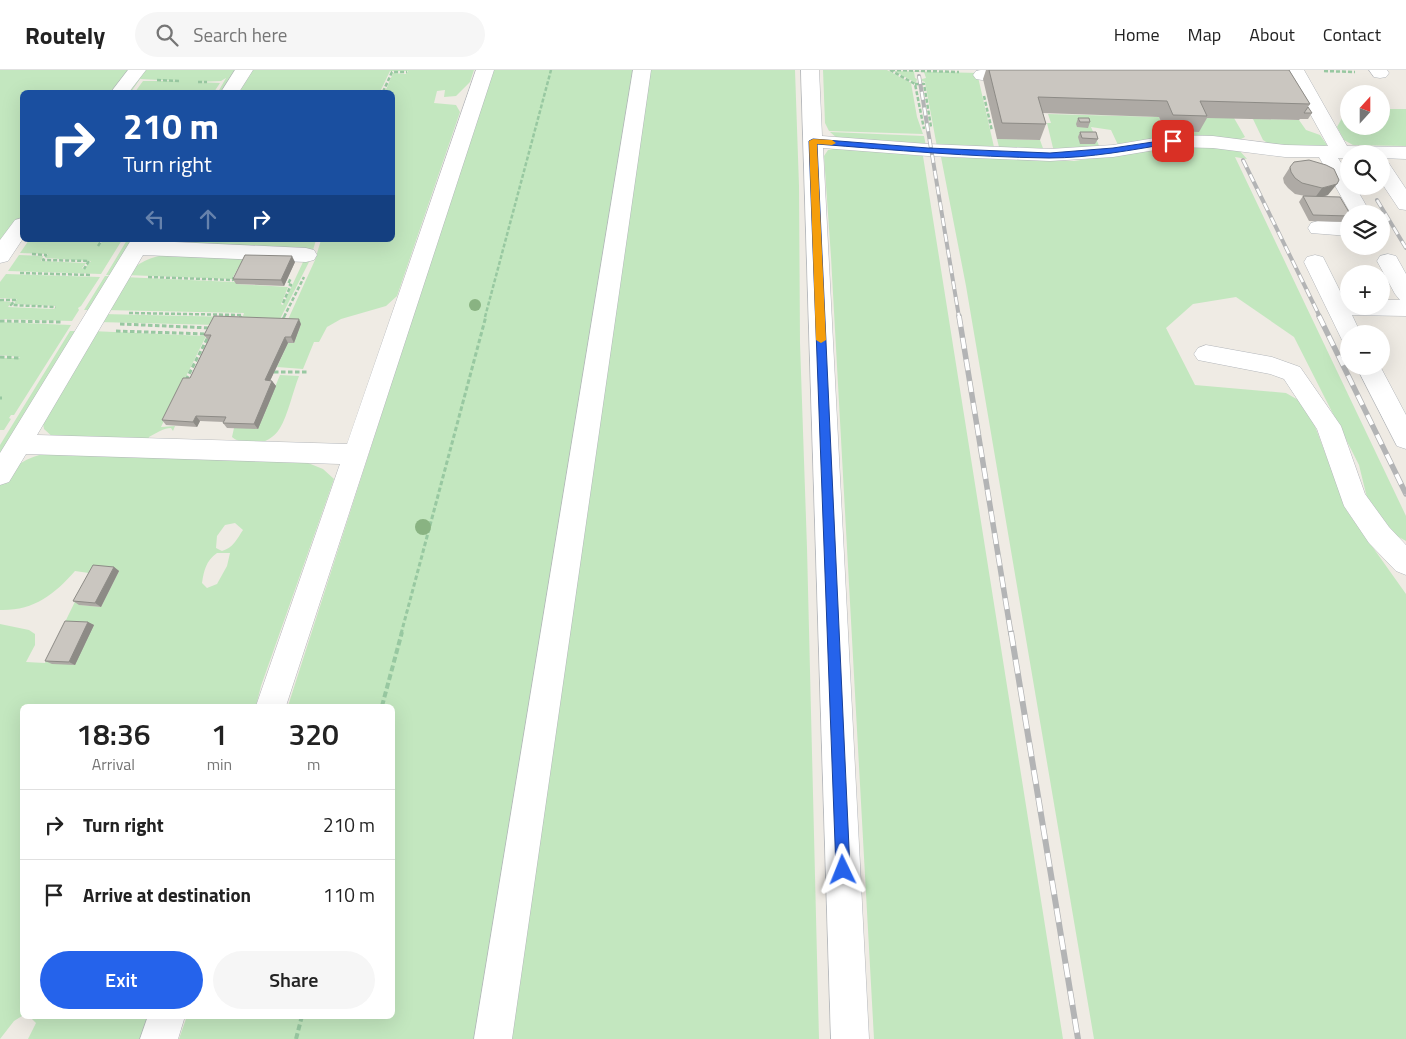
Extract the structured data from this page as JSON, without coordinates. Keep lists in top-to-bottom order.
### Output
{
  "north": "top",
  "page": {
    "header": "Routely",
    "search": "Search here",
    "nav": [
      "Home",
      "Map",
      "About",
      "Contact"
    ],
    "map_buttons": ["+", "−"],
    "turn": ["210 m", "Turn right"],
    "eta": [
      "18:36",
      "Arrival",
      "1",
      "min",
      "320",
      "m"
    ],
    "list": [
      {
        "name": "Turn right",
        "value": "210 m"
      },
      {
        "name": "Arrive at destination",
        "value": "110 m"
      }
    ],
    "buttons": ["Exit", "Share"]
  }
}
